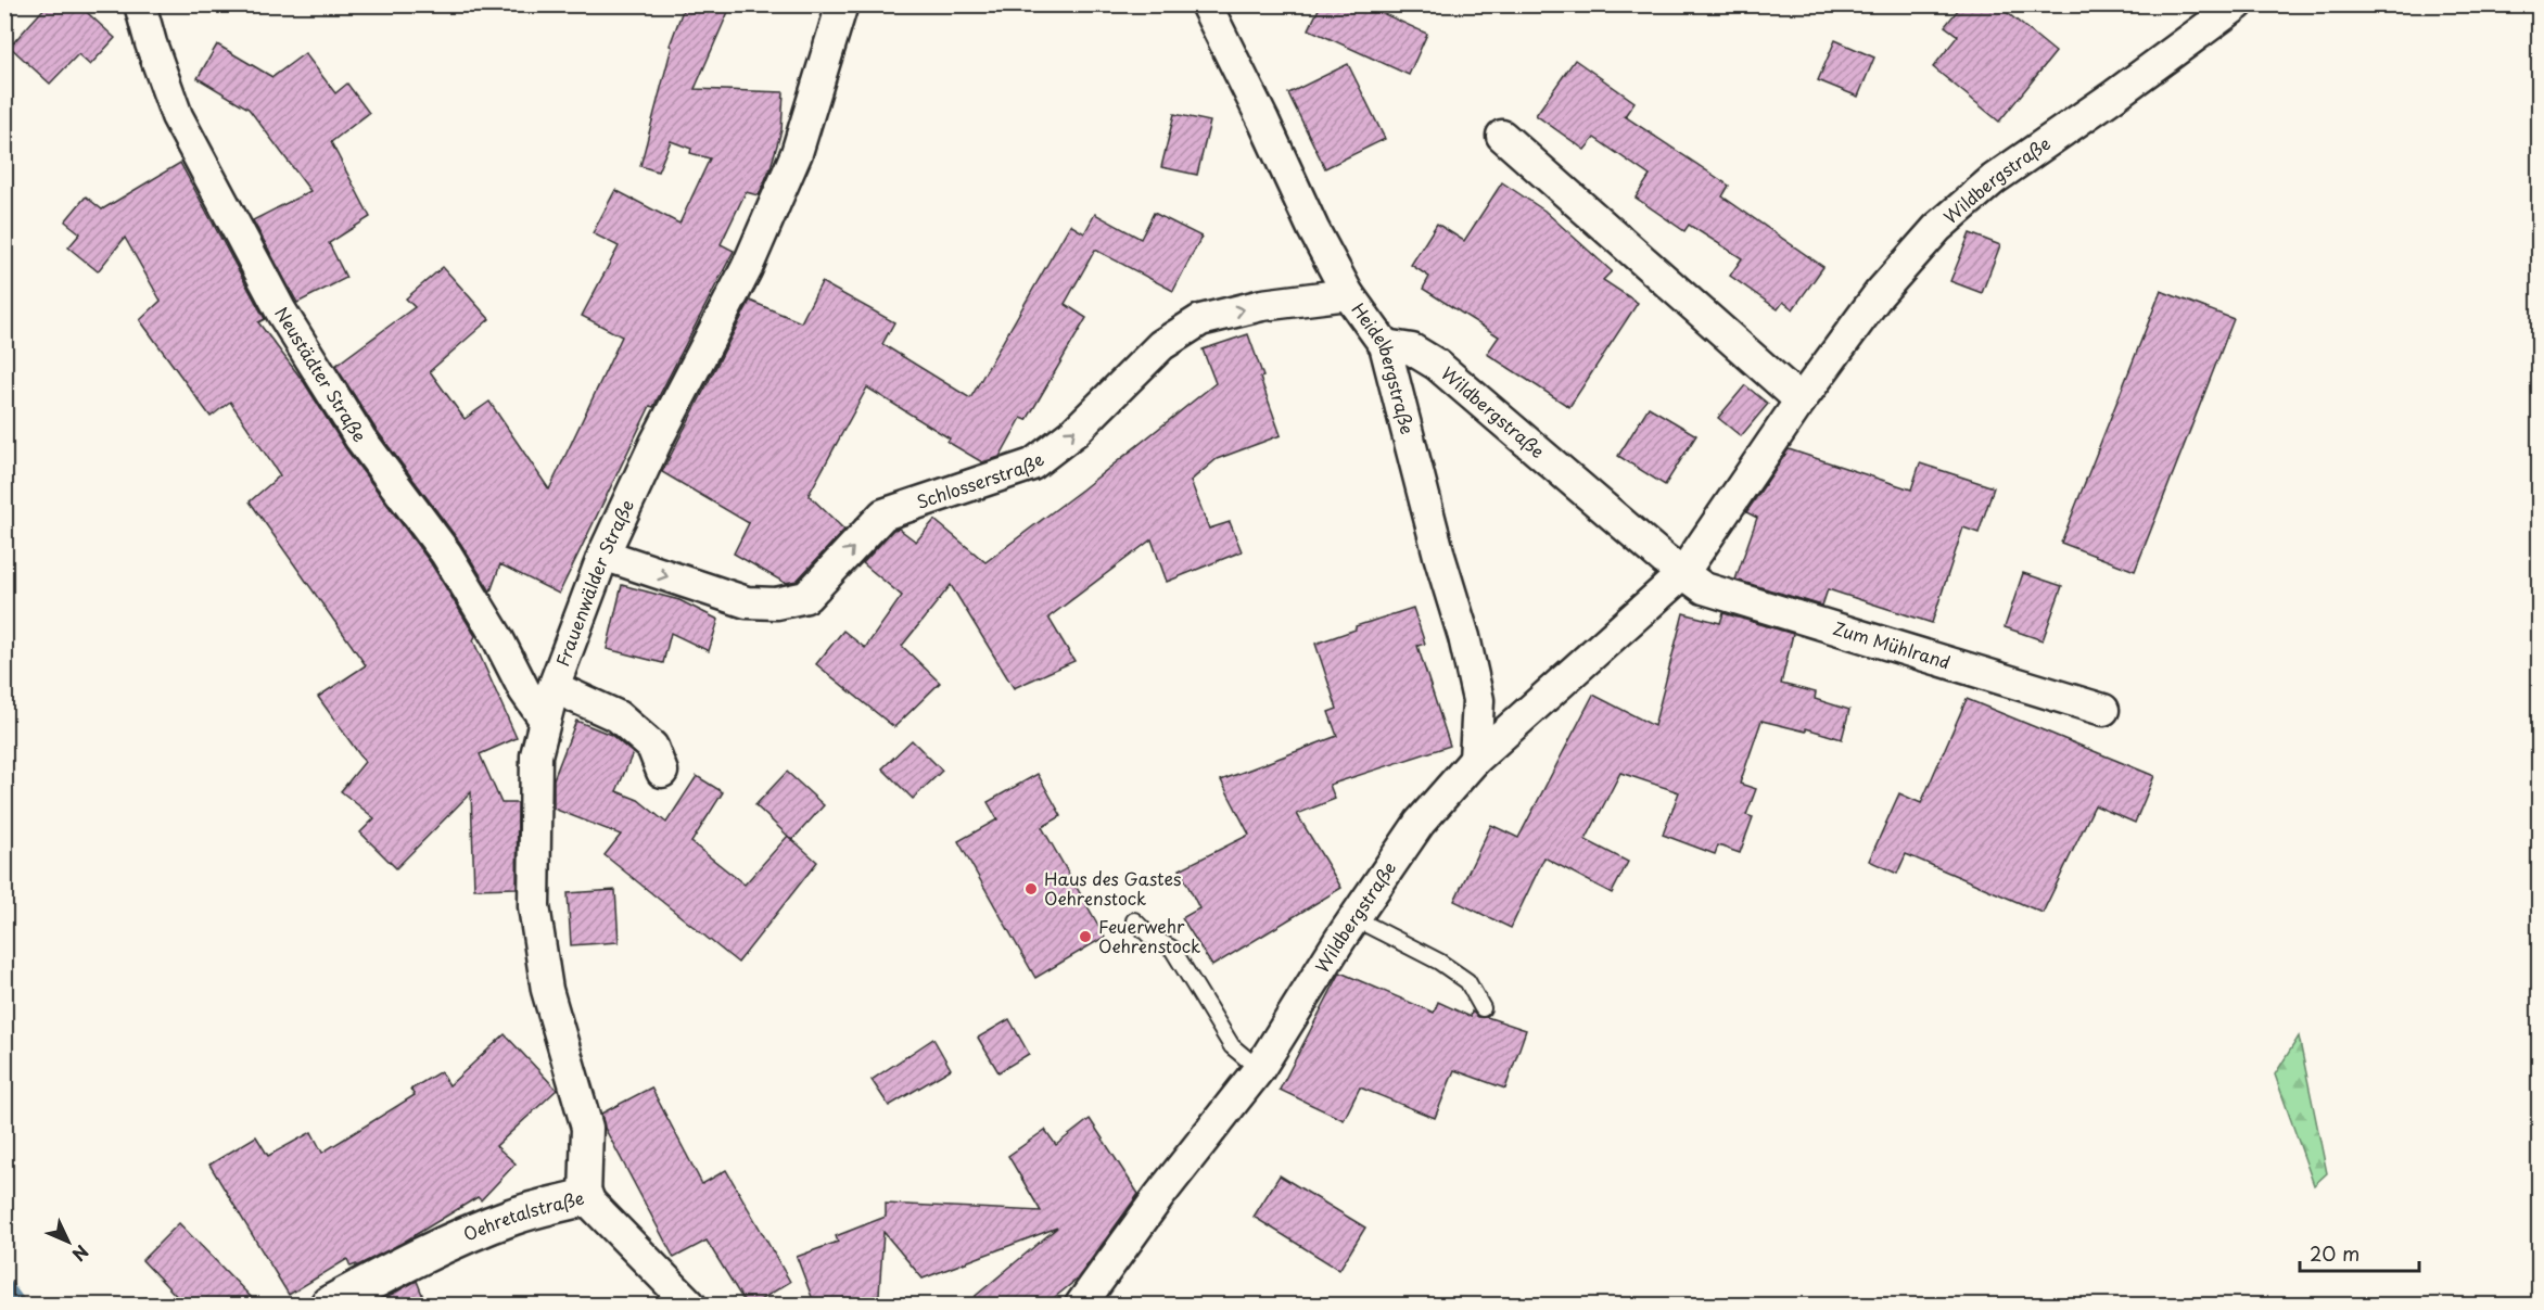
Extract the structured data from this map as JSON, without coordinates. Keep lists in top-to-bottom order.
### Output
{
  "streets": {
    "street": [
      "Wildbergstraße",
      "Heidelbergstraße",
      "Neustädter Straße",
      "Schlosserstraße",
      "Frauenwälder Straße",
      "Zum Mühlrand",
      "Oehretalstraße"
    ]
  },
  "crossings": [
    ["Wildbergstraße", "Heidelbergstraße"],
    ["Wildbergstraße", "Zum Mühlrand"],
    ["Heidelbergstraße", "Schlosserstraße"],
    ["Neustädter Straße", "Frauenwälder Straße"],
    ["Schlosserstraße", "Frauenwälder Straße"],
    ["Frauenwälder Straße", "Oehretalstraße"]
  ],
  "one_way": ["Schlosserstraße"],
  "places": ["Haus des Gastes Oehrenstock", "Feuerwehr Oehrenstock"],
  "scale_bar": "20 m",
  "north": "bottom right"
}
